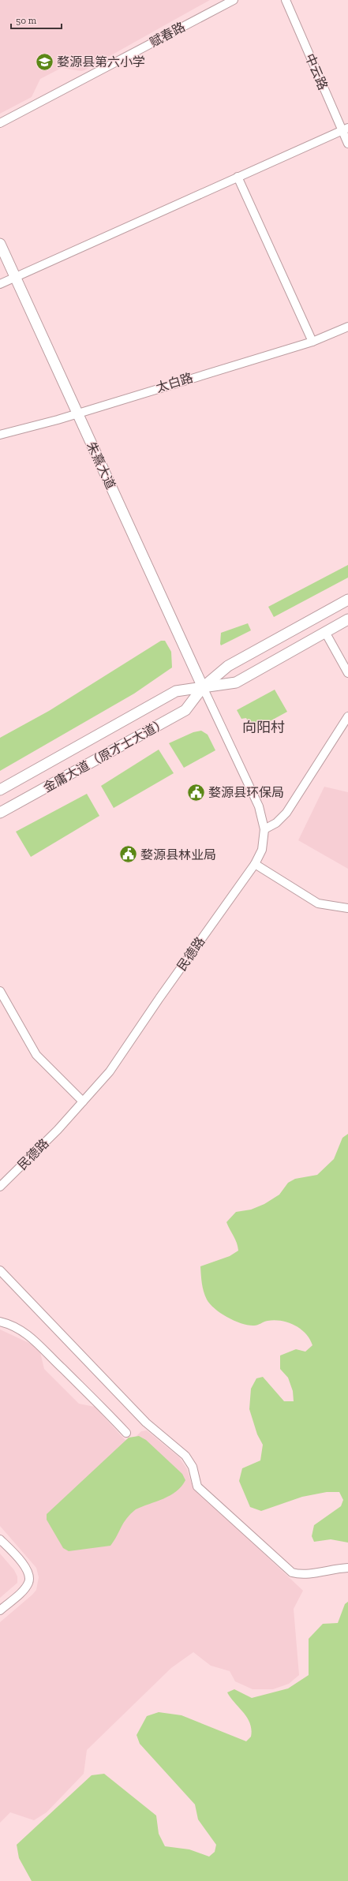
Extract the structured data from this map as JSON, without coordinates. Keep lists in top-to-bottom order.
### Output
{
  "streets": {
    "main road": ["朱熹大道", "金庸大道（原才士大道）"],
    "street": [
      "赋春路",
      "中云路",
      "太白路",
      "民德路"
    ]
  },
  "crossings": [
    ["太白路", "朱熹大道"],
    ["朱熹大道", "金庸大道（原才士大道）"],
    ["朱熹大道", "民德路"],
    ["金庸大道（原才士大道）", "民德路"]
  ],
  "districts": ["向阳村"],
  "places": {
    "school or university": ["婺源县第六小学"],
    "public building": ["婺源县环保局", "婺源县林业局"]
  },
  "scale_bar": "50 m"
}
